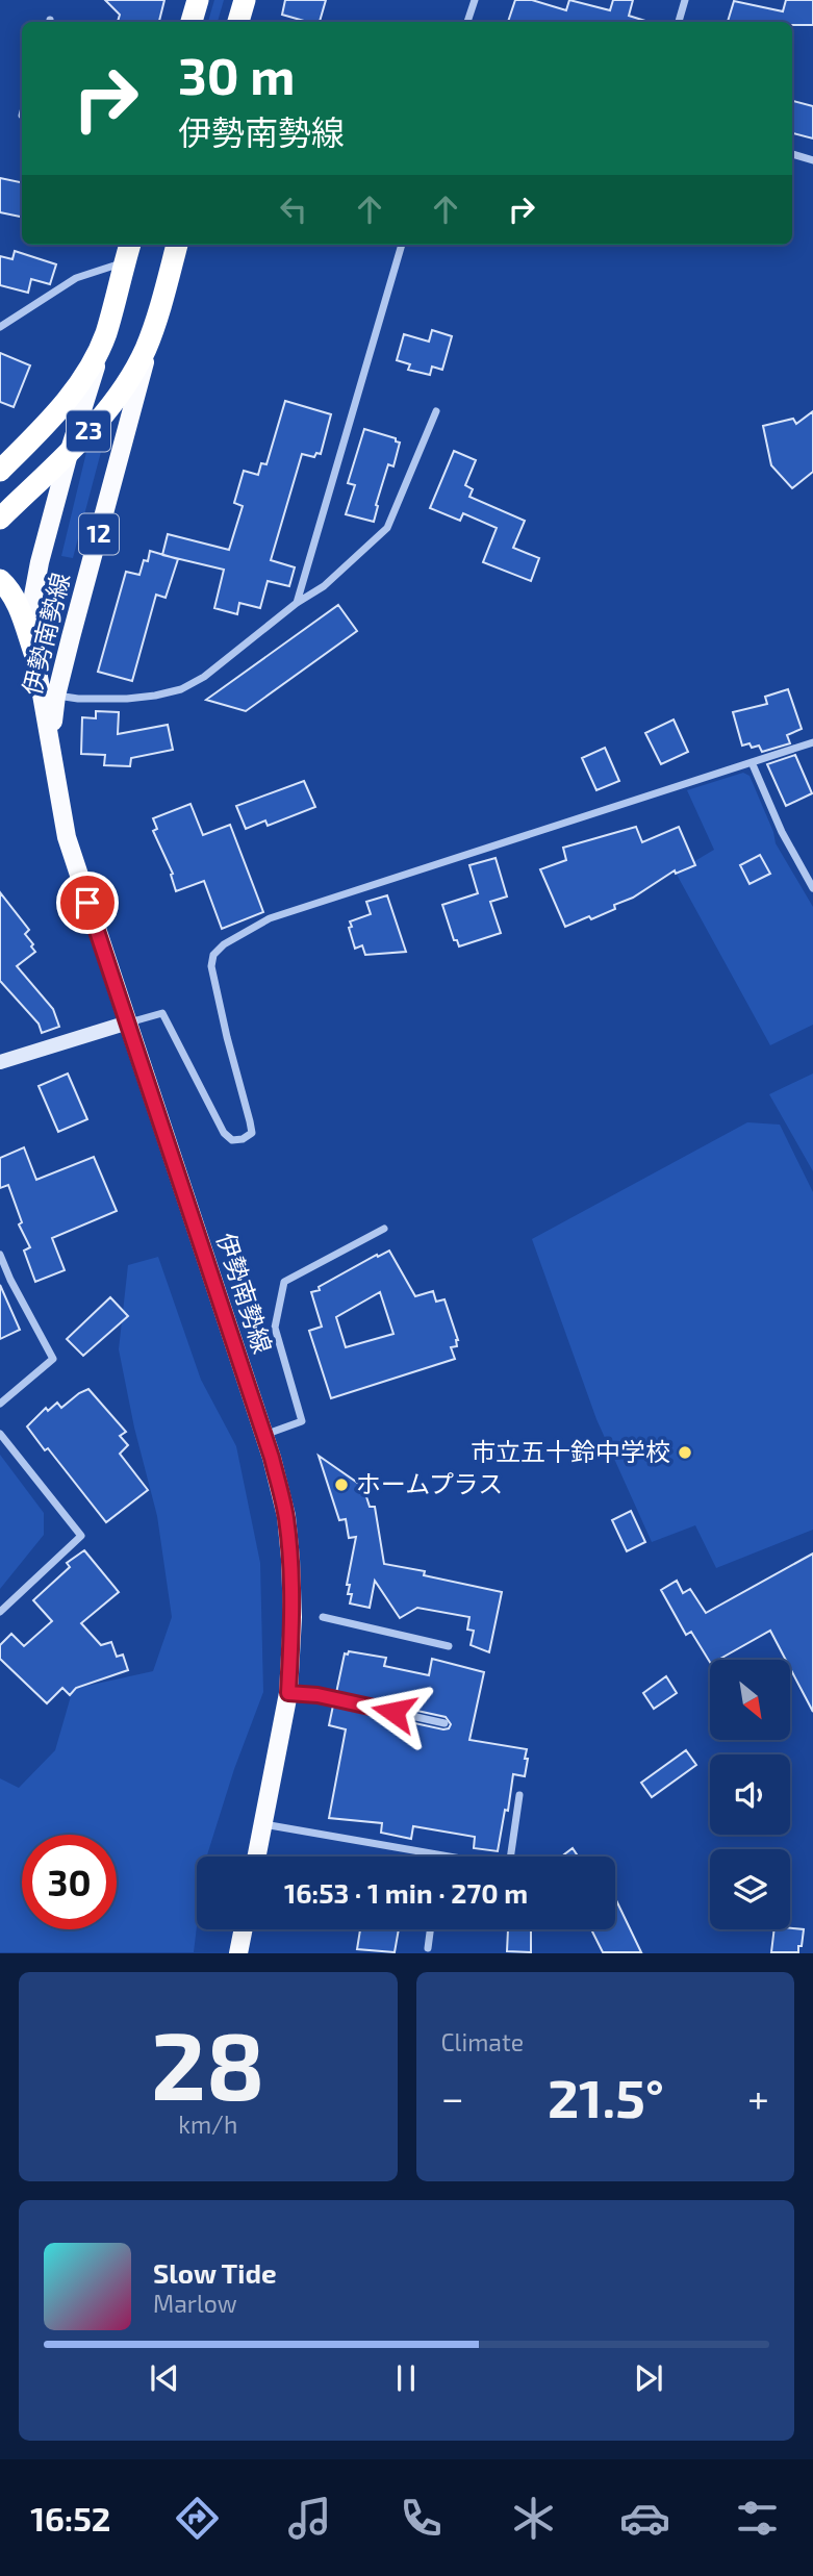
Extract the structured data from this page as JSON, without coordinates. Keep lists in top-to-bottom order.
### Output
{
  "streets": {
    "highway": ["23"],
    "main road": ["12", "伊勢南勢線"]
  },
  "crossings": [
    ["23", "伊勢南勢線"]
  ],
  "places": ["市立五十鈴中学校", "ホームプラス"],
  "north": "bottom right",
  "page": {
    "turn": ["30 m", "伊勢南勢線"],
    "limit": "30",
    "trip": "16:53 · 1 min · 270 m",
    "tile": [
      ["28", "km/h"],
      "Climate"
    ],
    "heat": ["−", "21.5°", "+"],
    "song": ["Slow Tide", "Marlow"],
    "tabs": "16:52"
  }
}
